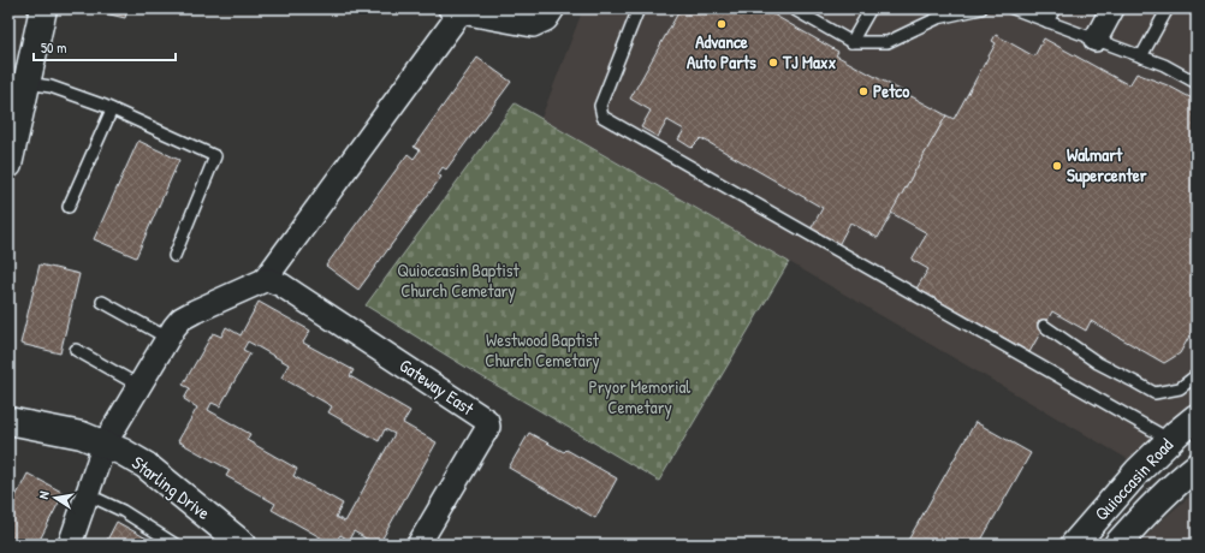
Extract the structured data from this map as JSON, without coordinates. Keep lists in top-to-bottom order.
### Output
{
  "streets": {
    "street": ["Gateway East", "Quioccasin Road", "Starling Drive"]
  },
  "parks": ["Quioccasin Baptist Church Cemetary", "Westwood Baptist Church Cemetary", "Pryor Memorial Cemetary"],
  "places": [
    "Advance Auto Parts",
    "TJ Maxx",
    "Petco",
    "Walmart Supercenter"
  ],
  "scale_bar": "50 m",
  "north": "left"
}
